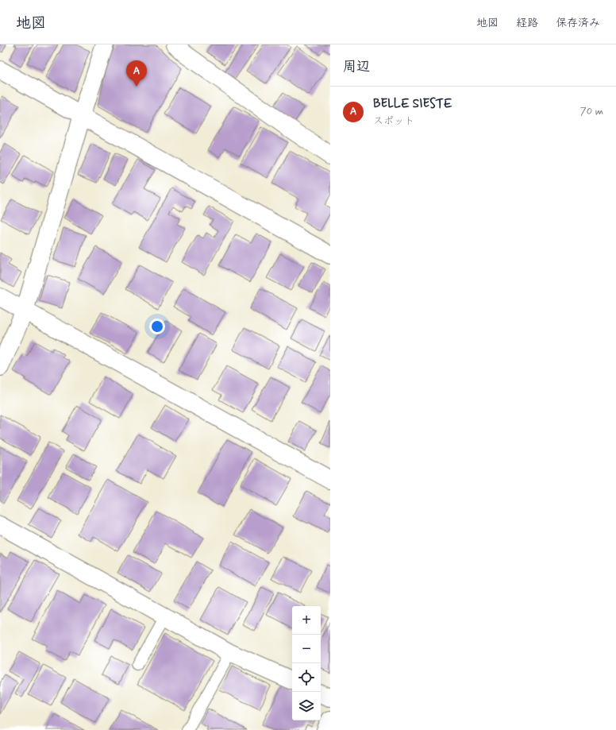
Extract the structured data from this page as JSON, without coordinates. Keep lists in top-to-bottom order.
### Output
{
  "page": {
    "header": "地図",
    "nav": ["地図", "経路", "保存済み"],
    "heading": "周辺",
    "pins": "A",
    "list": [
      {
        "mark": "A",
        "name": "BELLE SIESTE",
        "note": "スポット",
        "value": "70 m"
      }
    ],
    "map_buttons": ["+", "−"]
  }
}
